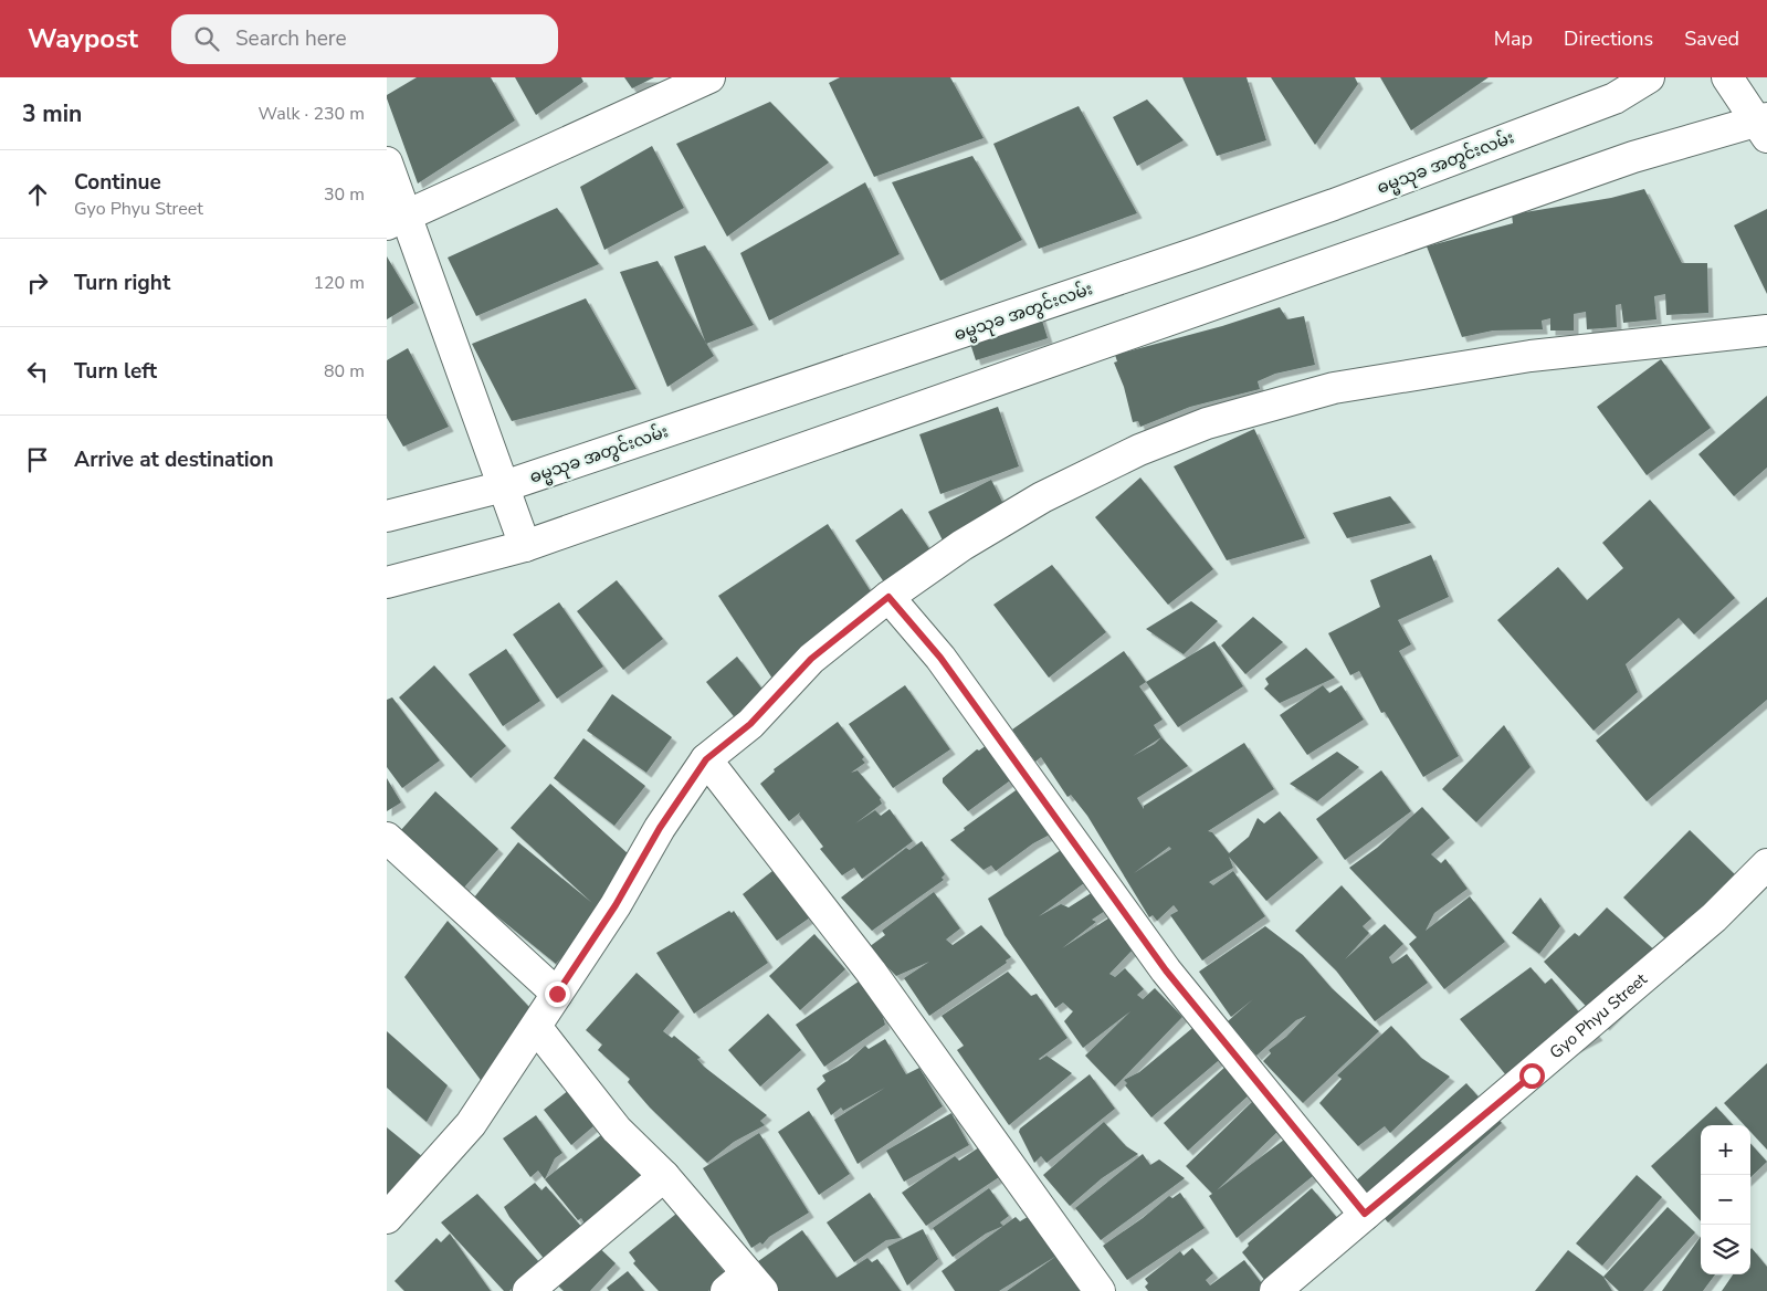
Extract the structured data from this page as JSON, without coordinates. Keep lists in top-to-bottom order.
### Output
{
  "streets": {
    "street": ["ဓမ္မသုခ အတွင်းလမ်း", "Gyo Phyu Street"]
  },
  "page": {
    "header": "Waypost",
    "search": "Search here",
    "nav": ["Map", "Directions", "Saved"],
    "heading": ["3 min", "Walk · 230 m"],
    "list": [
      ["Continue", "Gyo Phyu Street", "30 m"],
      ["Turn right", "120 m"],
      ["Turn left", "80 m"],
      "Arrive at destination"
    ],
    "map_buttons": ["+", "−"]
  }
}
